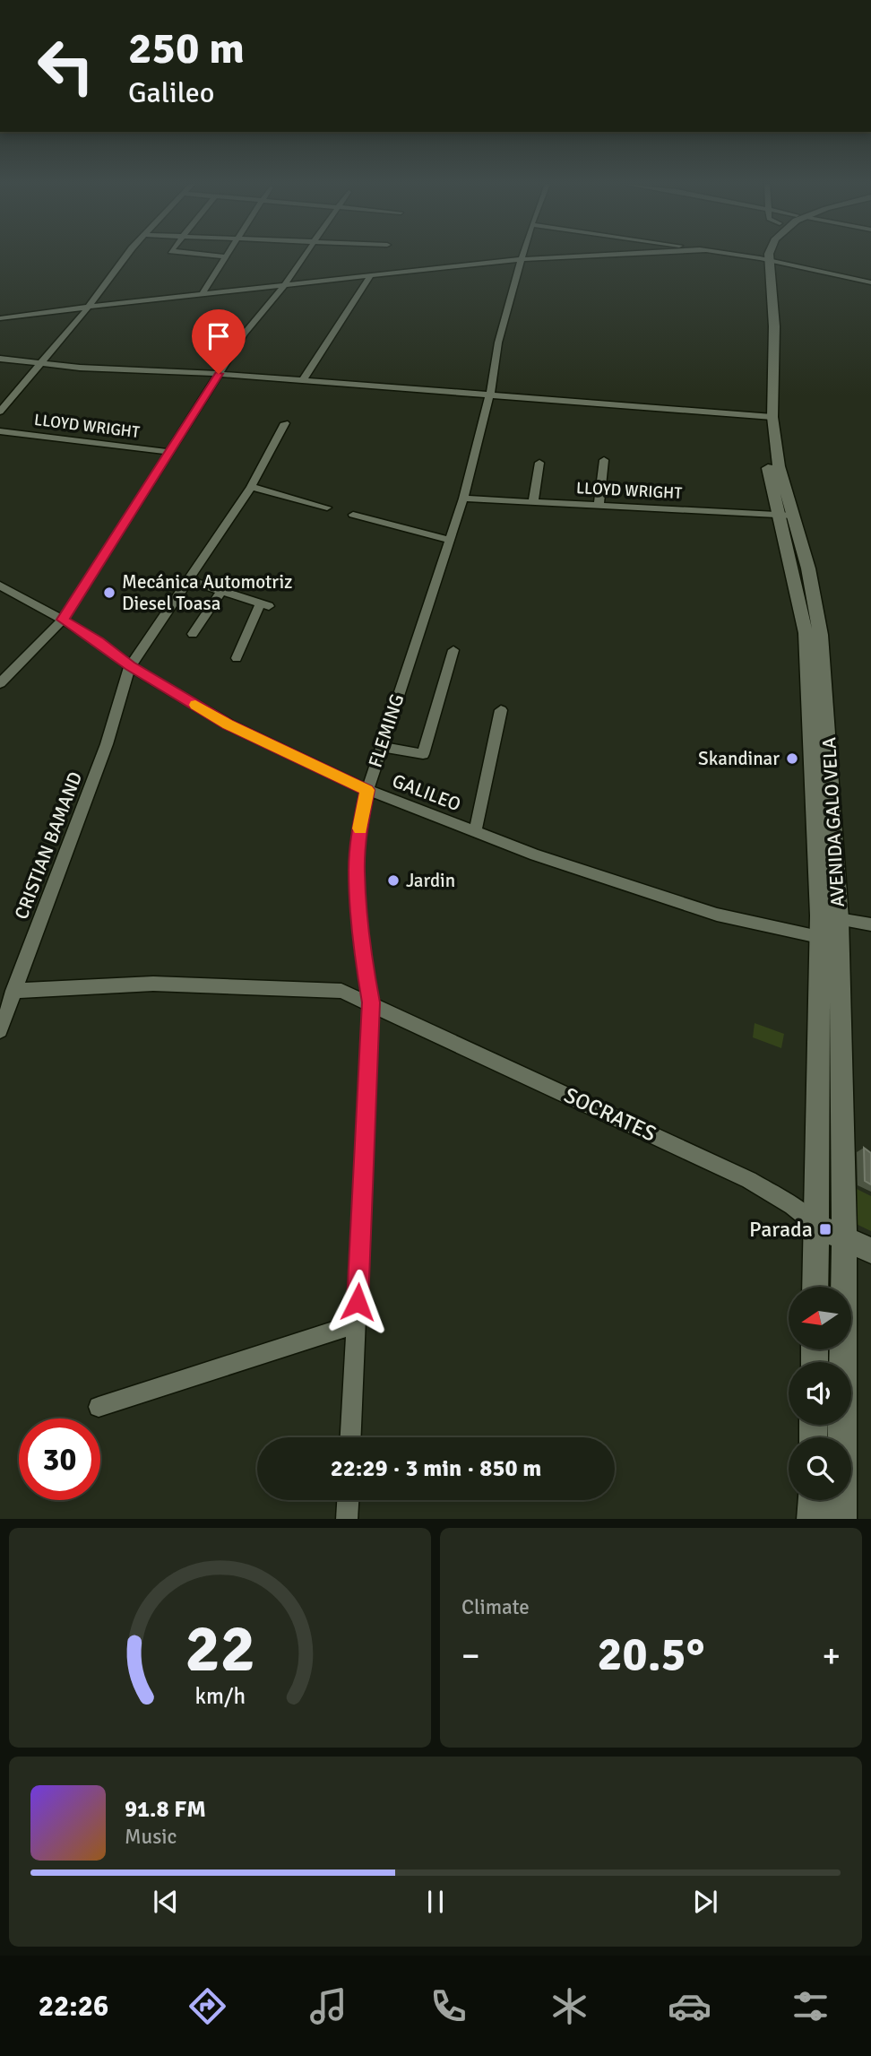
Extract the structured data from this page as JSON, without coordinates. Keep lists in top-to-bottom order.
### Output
{
  "streets": {
    "main road": ["AVENIDA GALO VELA", "SOCRATES"],
    "street": [
      "LLOYD WRIGHT",
      "FLEMING",
      "GALILEO",
      "CRISTIAN BAMAND"
    ]
  },
  "crossings": [
    ["LLOYD WRIGHT", "FLEMING"],
    ["LLOYD WRIGHT", "AVENIDA GALO VELA"],
    ["FLEMING", "GALILEO"],
    ["FLEMING", "SOCRATES"],
    ["GALILEO", "AVENIDA GALO VELA"],
    ["GALILEO", "CRISTIAN BAMAND"],
    ["AVENIDA GALO VELA", "SOCRATES"],
    ["CRISTIAN BAMAND", "SOCRATES"]
  ],
  "places": {
    "other": ["Mecánica Automotriz Diesel Toasa", "Skandinar", "Jardin"],
    "transit": ["Parada"]
  },
  "north": "left",
  "page": {
    "turn": ["250 m", "Galileo"],
    "limit": "30",
    "trip": "22:29 · 3 min · 850 m",
    "tile": "Climate",
    "heat": ["−", "20.5°", "+"],
    "song": ["91.8 FM", "Music"],
    "tabs": "22:26",
    "gauge": ["22", "km/h"]
  }
}
